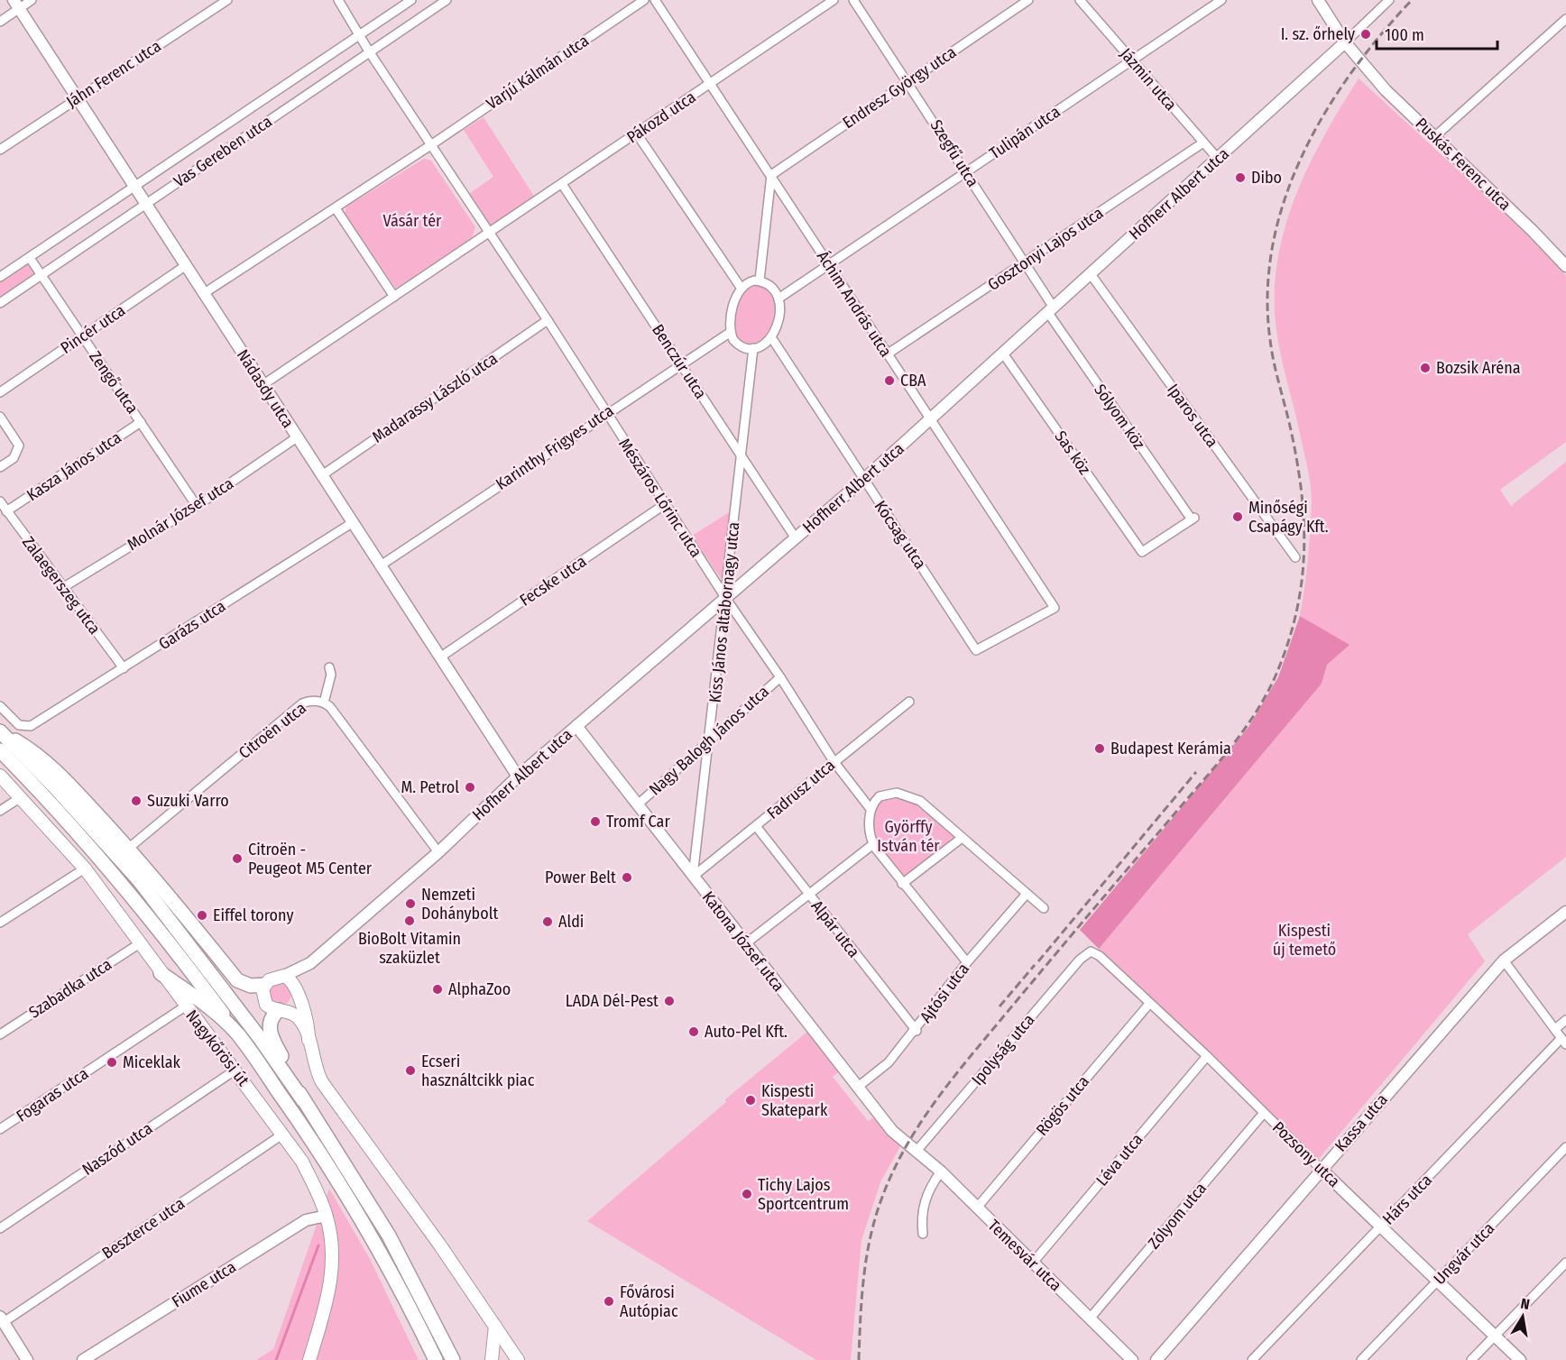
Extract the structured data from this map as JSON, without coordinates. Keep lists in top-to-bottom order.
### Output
{
  "streets": {
    "main road": ["Nagykőrösi út"],
    "street": [
      "Varjú Kálmán utca",
      "Jáhn Ferenc utca",
      "Jázmin utca",
      "Endresz György utca",
      "Pákozd utca",
      "Tulipán utca",
      "Vas Gereben utca",
      "Szegfű utca",
      "Puskás Ferenc utca",
      "Hofherr Albert utca",
      "Gosztonyi Lajos utca",
      "Áchim András utca",
      "Pincér utca",
      "Benczúr utca",
      "Zengő utca",
      "Nádasdy utca",
      "Madarassy László utca",
      "Iparos utca",
      "Sólyom köz",
      "Karinthy Frigyes utca",
      "Sas köz",
      "Kasza János utca",
      "Mészáros Lőrinc utca",
      "Molnár József utca",
      "Kócsag utca",
      "Fecske utca",
      "Zalaegerszeg utca",
      "Kiss János altábornagy utca",
      "Garázs utca",
      "Citroën utca",
      "Nagy Balogh János utca",
      "Fadrusz utca",
      "Alpár utca",
      "Katona József utca",
      "Szabadka utca",
      "Ajtósi utca",
      "Ipolyság utca",
      "Fogaras utca",
      "Rögös utca",
      "Kassa utca",
      "Naszód utca",
      "Pozsony utca",
      "Léva utca",
      "Hárs utca",
      "Zólyom utca",
      "Beszterce utca",
      "Ungvár utca",
      "Temesvár utca",
      "Fiume utca"
    ]
  },
  "crossings": [
    ["Jáhn Ferenc utca", "Nádasdy utca"],
    ["Jázmin utca", "Tulipán utca"],
    ["Jázmin utca", "Hofherr Albert utca"],
    ["Jázmin utca", "Gosztonyi Lajos utca"],
    ["Endresz György utca", "Szegfű utca"],
    ["Endresz György utca", "Áchim András utca"],
    ["Pákozd utca", "Áchim András utca"],
    ["Pákozd utca", "Benczúr utca"],
    ["Pákozd utca", "Mészáros Lőrinc utca"],
    ["Tulipán utca", "Szegfű utca"],
    ["Tulipán utca", "Áchim András utca"],
    ["Vas Gereben utca", "Zengő utca"],
    ["Vas Gereben utca", "Nádasdy utca"],
    ["Szegfű utca", "Hofherr Albert utca"],
    ["Szegfű utca", "Gosztonyi Lajos utca"],
    ["Szegfű utca", "Sólyom köz"],
    ["Puskás Ferenc utca", "Hofherr Albert utca"],
    ["Hofherr Albert utca", "Áchim András utca"],
    ["Hofherr Albert utca", "Benczúr utca"],
    ["Hofherr Albert utca", "Nádasdy utca"],
    ["Hofherr Albert utca", "Iparos utca"],
    ["Hofherr Albert utca", "Sólyom köz"],
    ["Hofherr Albert utca", "Sas köz"],
    ["Hofherr Albert utca", "Mészáros Lőrinc utca"],
    ["Hofherr Albert utca", "Kócsag utca"],
    ["Hofherr Albert utca", "Kiss János altábornagy utca"],
    ["Hofherr Albert utca", "Citroën utca"],
    ["Hofherr Albert utca", "Katona József utca"],
    ["Gosztonyi Lajos utca", "Áchim András utca"],
    ["Áchim András utca", "Kócsag utca"],
    ["Pincér utca", "Zengő utca"],
    ["Pincér utca", "Nádasdy utca"],
    ["Benczúr utca", "Karinthy Frigyes utca"],
    ["Benczúr utca", "Kiss János altábornagy utca"],
    ["Zengő utca", "Kasza János utca"],
    ["Zengő utca", "Molnár József utca"],
    ["Nádasdy utca", "Madarassy László utca"],
    ["Nádasdy utca", "Karinthy Frigyes utca"],
    ["Nádasdy utca", "Molnár József utca"],
    ["Nádasdy utca", "Fecske utca"],
    ["Nádasdy utca", "Garázs utca"],
    ["Madarassy László utca", "Mészáros Lőrinc utca"],
    ["Sólyom köz", "Sas köz"],
    ["Karinthy Frigyes utca", "Mészáros Lőrinc utca"],
    ["Karinthy Frigyes utca", "Kócsag utca"],
    ["Karinthy Frigyes utca", "Kiss János altábornagy utca"],
    ["Kasza János utca", "Zalaegerszeg utca"],
    ["Mészáros Lőrinc utca", "Fecske utca"],
    ["Mészáros Lőrinc utca", "Kiss János altábornagy utca"],
    ["Mészáros Lőrinc utca", "Nagy Balogh János utca"],
    ["Mészáros Lőrinc utca", "Fadrusz utca"],
    ["Molnár József utca", "Zalaegerszeg utca"],
    ["Kócsag utca", "Kiss János altábornagy utca"],
    ["Zalaegerszeg utca", "Garázs utca"],
    ["Kiss János altábornagy utca", "Nagy Balogh János utca"],
    ["Kiss János altábornagy utca", "Fadrusz utca"],
    ["Kiss János altábornagy utca", "Katona József utca"],
    ["Nagy Balogh János utca", "Katona József utca"],
    ["Fadrusz utca", "Alpár utca"],
    ["Fadrusz utca", "Katona József utca"],
    ["Alpár utca", "Ajtósi utca"],
    ["Katona József utca", "Ajtósi utca"],
    ["Katona József utca", "Ipolyság utca"],
    ["Katona József utca", "Temesvár utca"],
    ["Szabadka utca", "Nagykőrösi út"],
    ["Nagykőrösi út", "Fogaras utca"],
    ["Nagykőrösi út", "Naszód utca"],
    ["Nagykőrösi út", "Beszterce utca"],
    ["Nagykőrösi út", "Fiume utca"],
    ["Ipolyság utca", "Pozsony utca"],
    ["Ipolyság utca", "Temesvár utca"],
    ["Rögös utca", "Pozsony utca"],
    ["Rögös utca", "Temesvár utca"],
    ["Kassa utca", "Pozsony utca"],
    ["Pozsony utca", "Léva utca"],
    ["Pozsony utca", "Hárs utca"],
    ["Pozsony utca", "Zólyom utca"],
    ["Pozsony utca", "Ungvár utca"],
    ["Léva utca", "Temesvár utca"],
    ["Zólyom utca", "Temesvár utca"]
  ],
  "parks": ["Vásár tér", "Györffy István tér", "Kispesti új temető"],
  "places": [
    "I. sz. őrhely",
    "Dibo",
    "Bozsik Aréna",
    "CBA",
    "Minőségi Csapágy Kft.",
    "Budapest Kerámia",
    "M. Petrol",
    "Suzuki Varro",
    "Tromf Car",
    "Citroën - Peugeot M5 Center",
    "Power Belt",
    "Nemzeti Dohánybolt",
    "Eiffel torony",
    "BioBolt Vitamin szaküzlet",
    "Aldi",
    "AlphaZoo",
    "LADA Dél-Pest",
    "Auto-Pel Kft.",
    "Miceklak",
    "Ecseri használtcikk piac",
    "Kispesti Skatepark",
    "Tichy Lajos Sportcentrum",
    "Fővárosi Autópiac"
  ],
  "scale_bar": "100 m",
  "north": "top"
}
